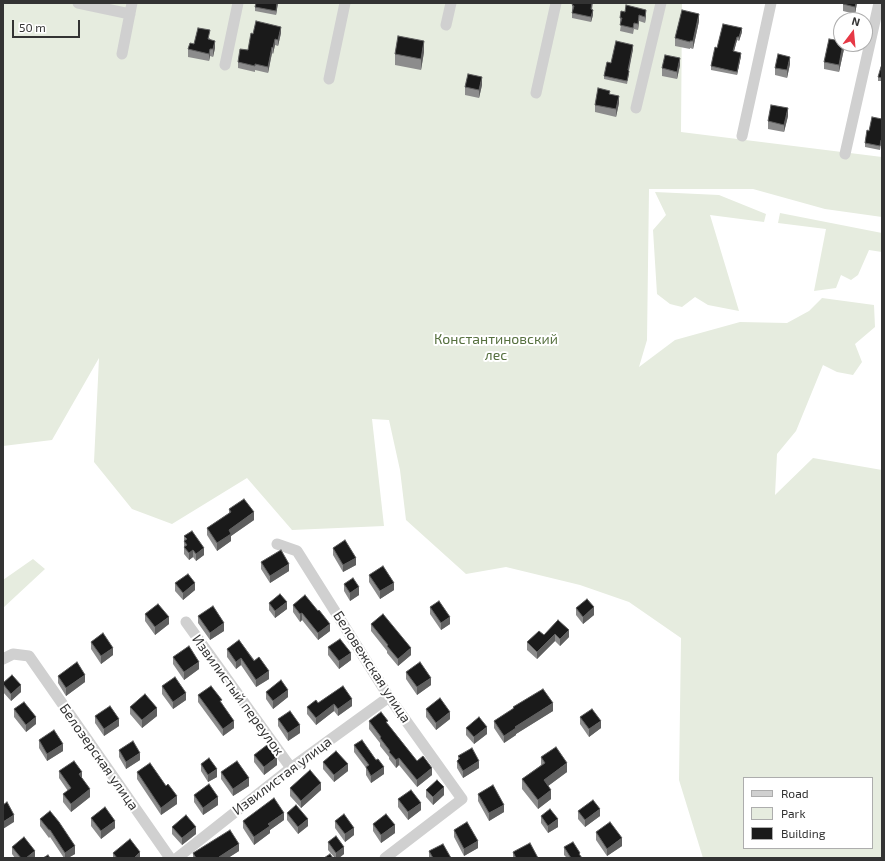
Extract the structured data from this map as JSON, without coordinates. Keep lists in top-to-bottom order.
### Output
{
  "streets": {
    "street": [
      "Беловежская улица",
      "Извилистый переулок",
      "Белозерская улица",
      "Извилистая улица"
    ]
  },
  "crossings": [
    ["Беловежская улица", "Извилистая улица"],
    ["Извилистый переулок", "Извилистая улица"]
  ],
  "parks": ["Константиновский лес"],
  "legend": ["Road", "Park", "Building"],
  "scale_bar": "50 m",
  "north": "top"
}
